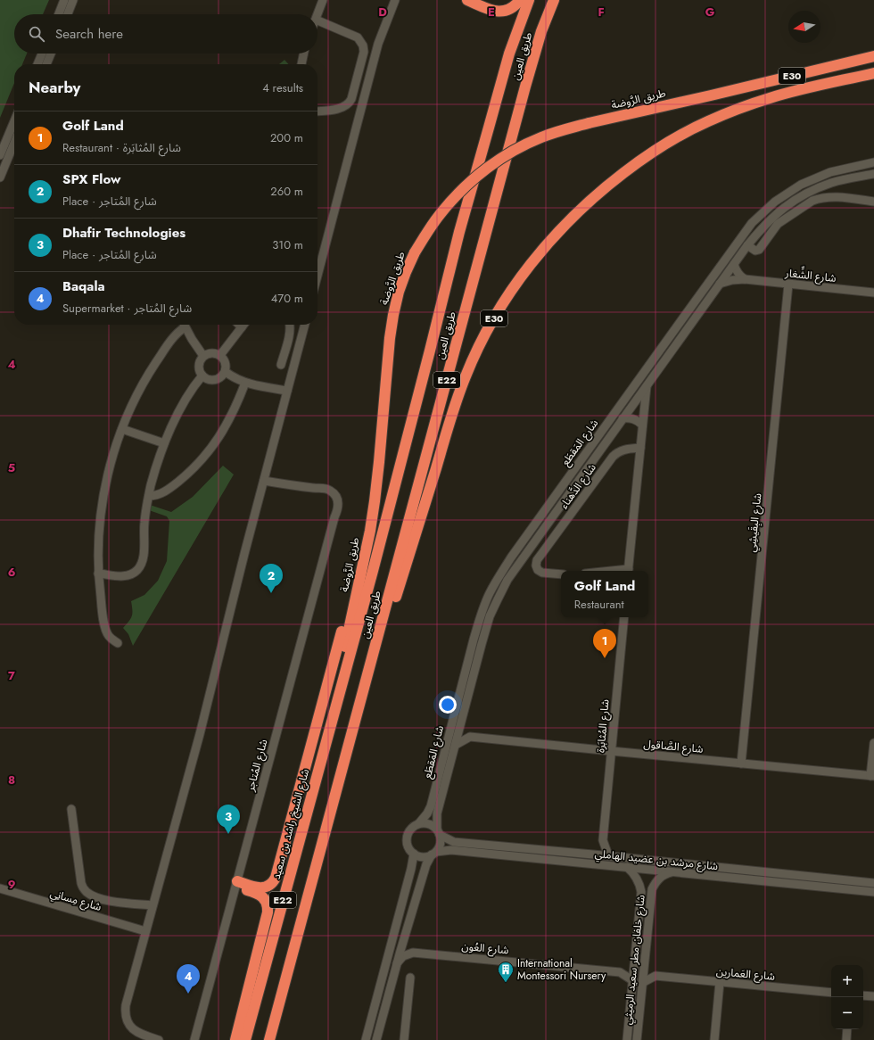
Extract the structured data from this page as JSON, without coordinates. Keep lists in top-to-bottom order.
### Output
{
  "streets": {
    "highway": [
      "طريق العين",
      "E30",
      "طريق الرَّوضة",
      "E22",
      "شارع الشيخ راشد بن سعيد"
    ],
    "street": [
      "شارع الشِّغار",
      "شارع المَقطَع",
      "شارع الدَّهناء",
      "شارع البِقَيشِي",
      "شارع المُثابَرة",
      "شارع الصَّاقول",
      "شارع المُتاجر",
      "شارع مرشد بن عضيد الهاملي",
      "شارع مِسانِي",
      "شارع العُون",
      "شارع خلفان مطر سعيد الرميثي",
      "شارع العَمارين"
    ]
  },
  "crossings": [
    ["طريق العين", "E30"],
    ["طريق العين", "طريق الرَّوضة"],
    ["طريق العين", "E22"],
    ["طريق العين", "شارع الشيخ راشد بن سعيد"],
    ["E30", "E22"],
    ["طريق الرَّوضة", "شارع الشيخ راشد بن سعيد"],
    ["شارع الشِّغار", "شارع المَقطَع"],
    ["شارع الشِّغار", "شارع البِقَيشِي"],
    ["شارع المَقطَع", "شارع مرشد بن عضيد الهاملي"],
    ["شارع البِقَيشِي", "شارع الصَّاقول"],
    ["شارع المُثابَرة", "شارع الصَّاقول"],
    ["شارع المُثابَرة", "شارع مرشد بن عضيد الهاملي"],
    ["شارع مرشد بن عضيد الهاملي", "شارع خلفان مطر سعيد الرميثي"],
    ["شارع العُون", "شارع خلفان مطر سعيد الرميثي"]
  ],
  "places": {
    "building": ["International Montessori Nursery"]
  },
  "north": "left",
  "page": {
    "search": "Search here",
    "heading": ["Nearby", "4 results"],
    "list": [
      {
        "mark": "1",
        "name": "Golf Land",
        "note": "Restaurant · شارع المُثابَرة",
        "value": "200 m"
      },
      {
        "mark": "2",
        "name": "SPX Flow",
        "note": "Place · شارع المُتاجر",
        "value": "260 m"
      },
      {
        "mark": "3",
        "name": "Dhafir Technologies",
        "note": "Place · شارع المُتاجر",
        "value": "310 m"
      },
      {
        "mark": "4",
        "name": "Baqala",
        "note": "Supermarket · شارع المُتاجر",
        "value": "470 m"
      }
    ],
    "pins": [
      "2",
      "1",
      "3",
      "4"
    ],
    "popup": ["Golf Land", "Restaurant"],
    "map_buttons": ["+", "−"]
  },
  "grid": {
    "columns": [
      "D",
      "E",
      "F",
      "G"
    ],
    "rows": [
      "4",
      "5",
      "6",
      "7",
      "8",
      "9"
    ]
  }
}
